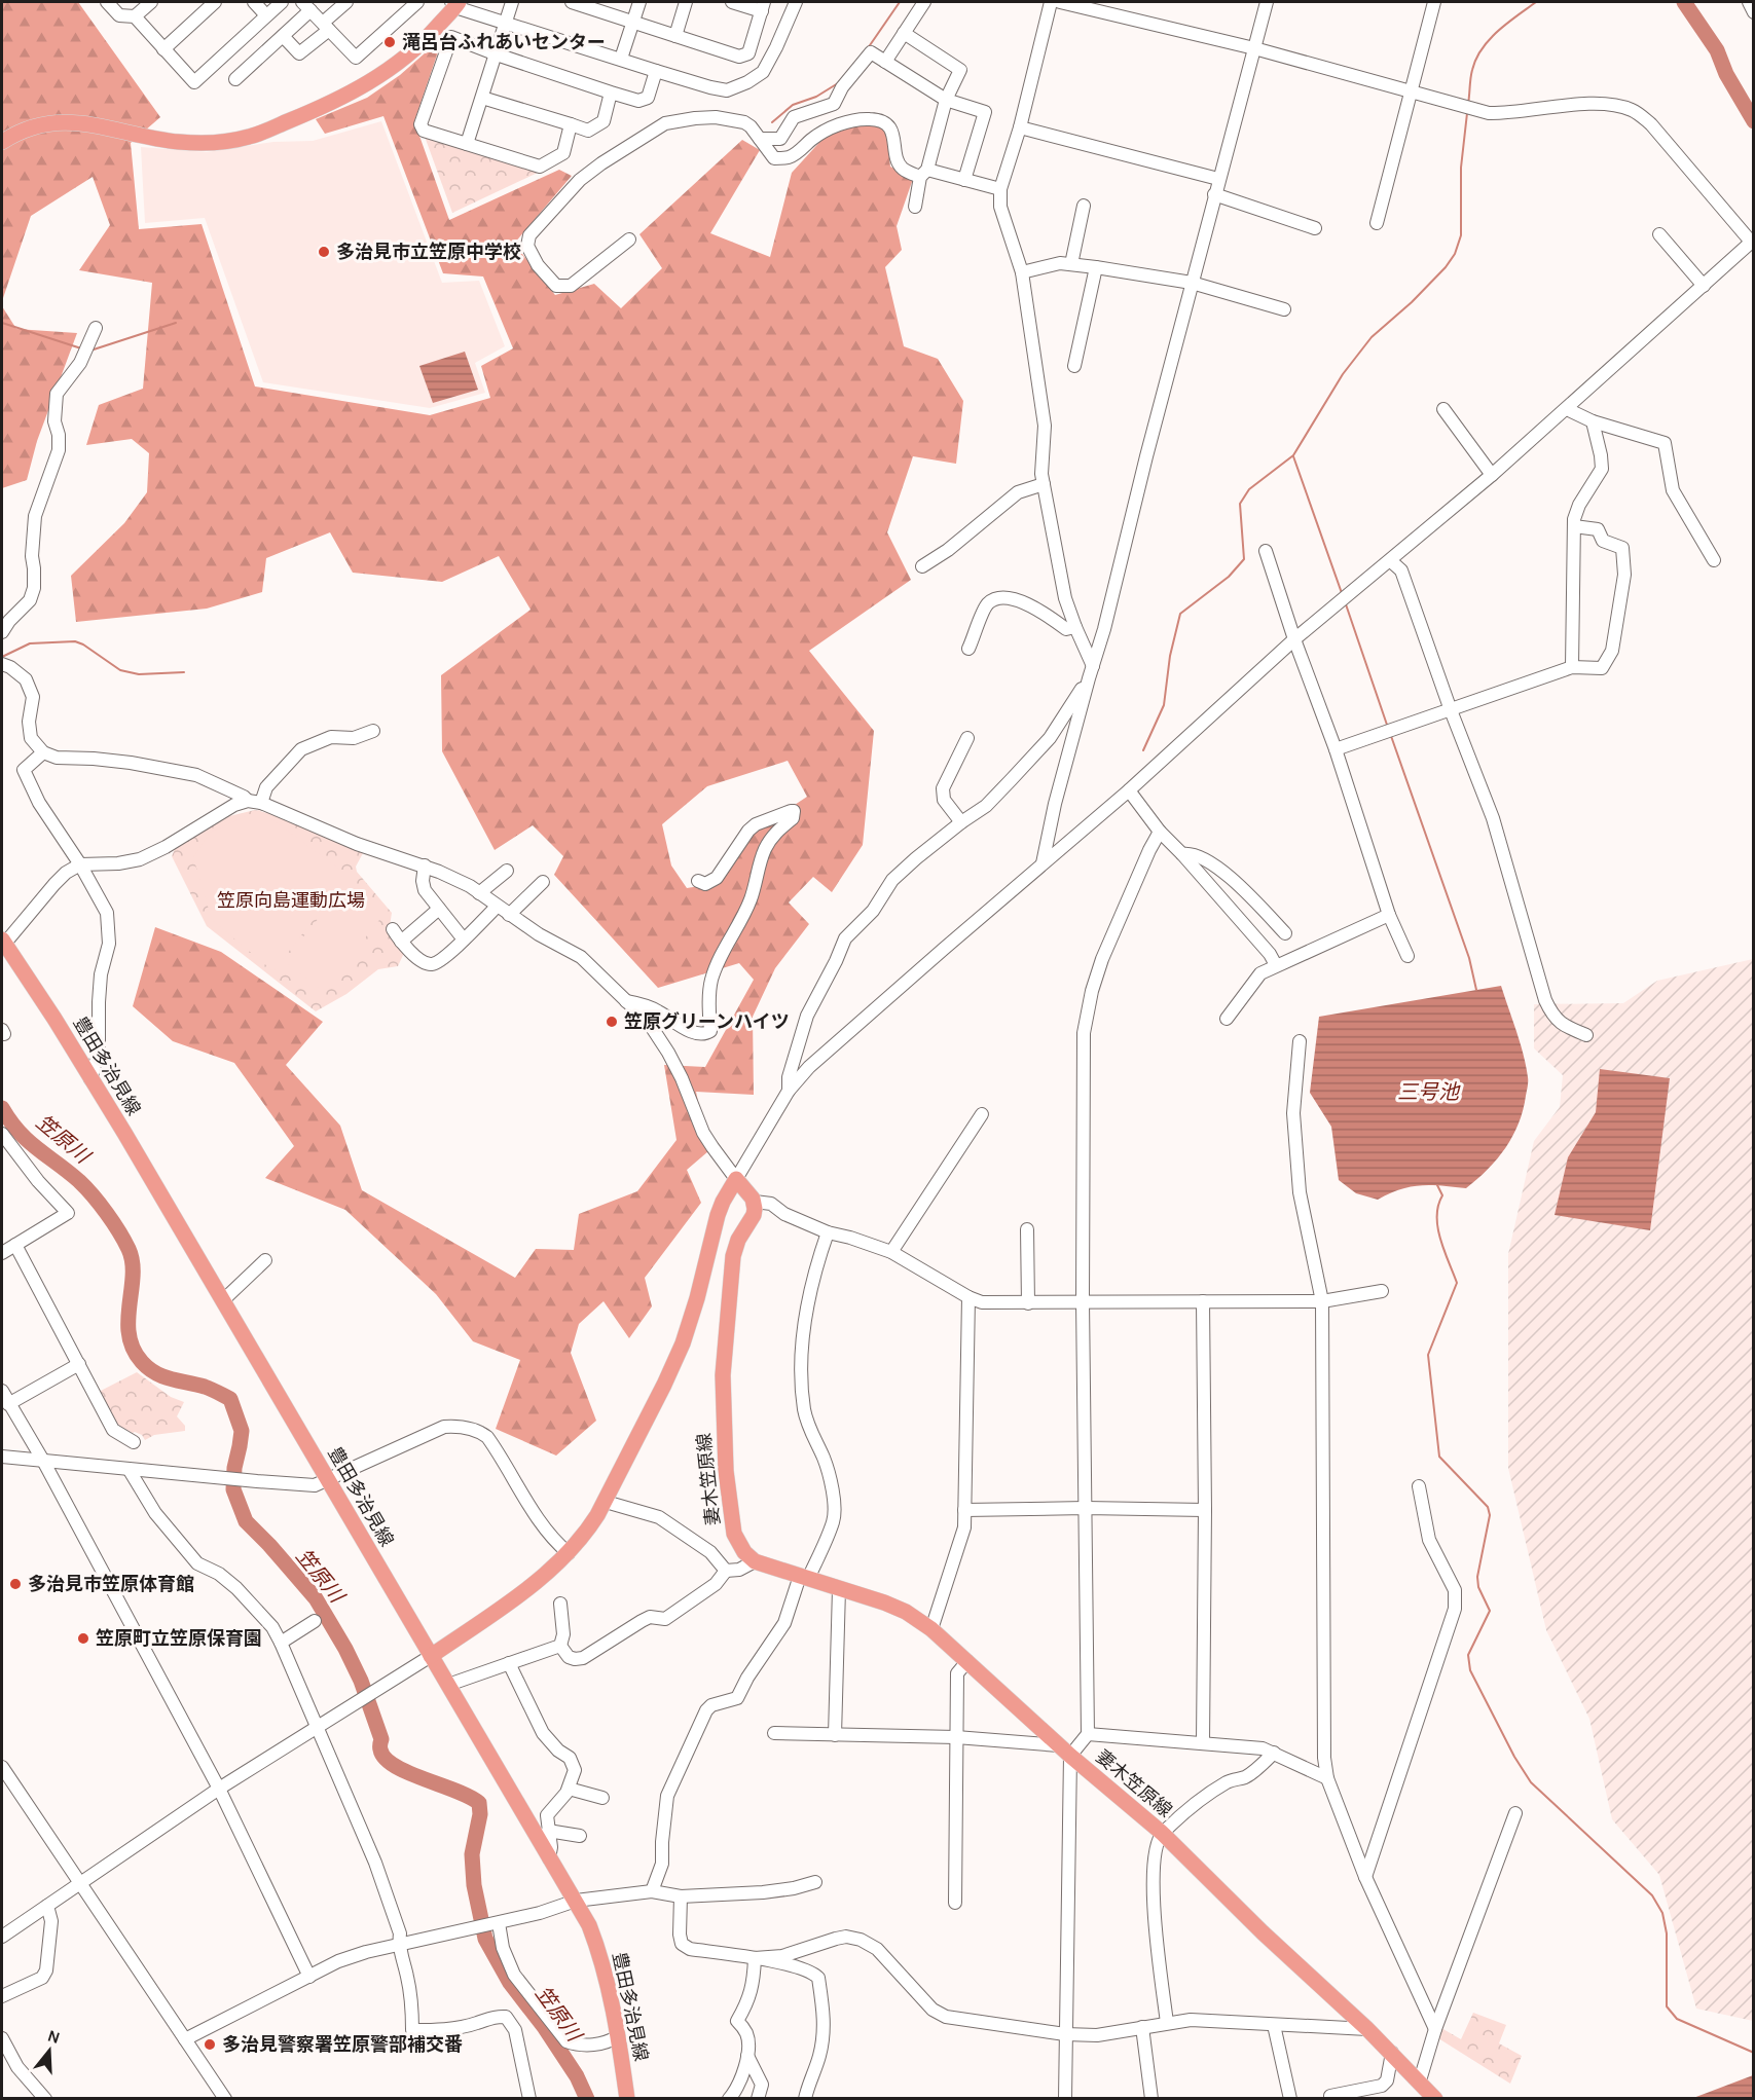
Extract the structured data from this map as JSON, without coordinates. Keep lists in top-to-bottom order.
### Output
{
  "streets": {
    "main road": ["豊田多治見線", "妻木笠原線"]
  },
  "water": ["三号池", "笠原川"],
  "parks": ["笠原向島運動広場"],
  "places": [
    "滝呂台ふれあいセンター",
    "多治見市立笠原中学校",
    "笠原グリーンハイツ",
    "多治見市笠原体育館",
    "笠原町立笠原保育園",
    "多治見警察署笠原警部補交番"
  ],
  "north": "top"
}
